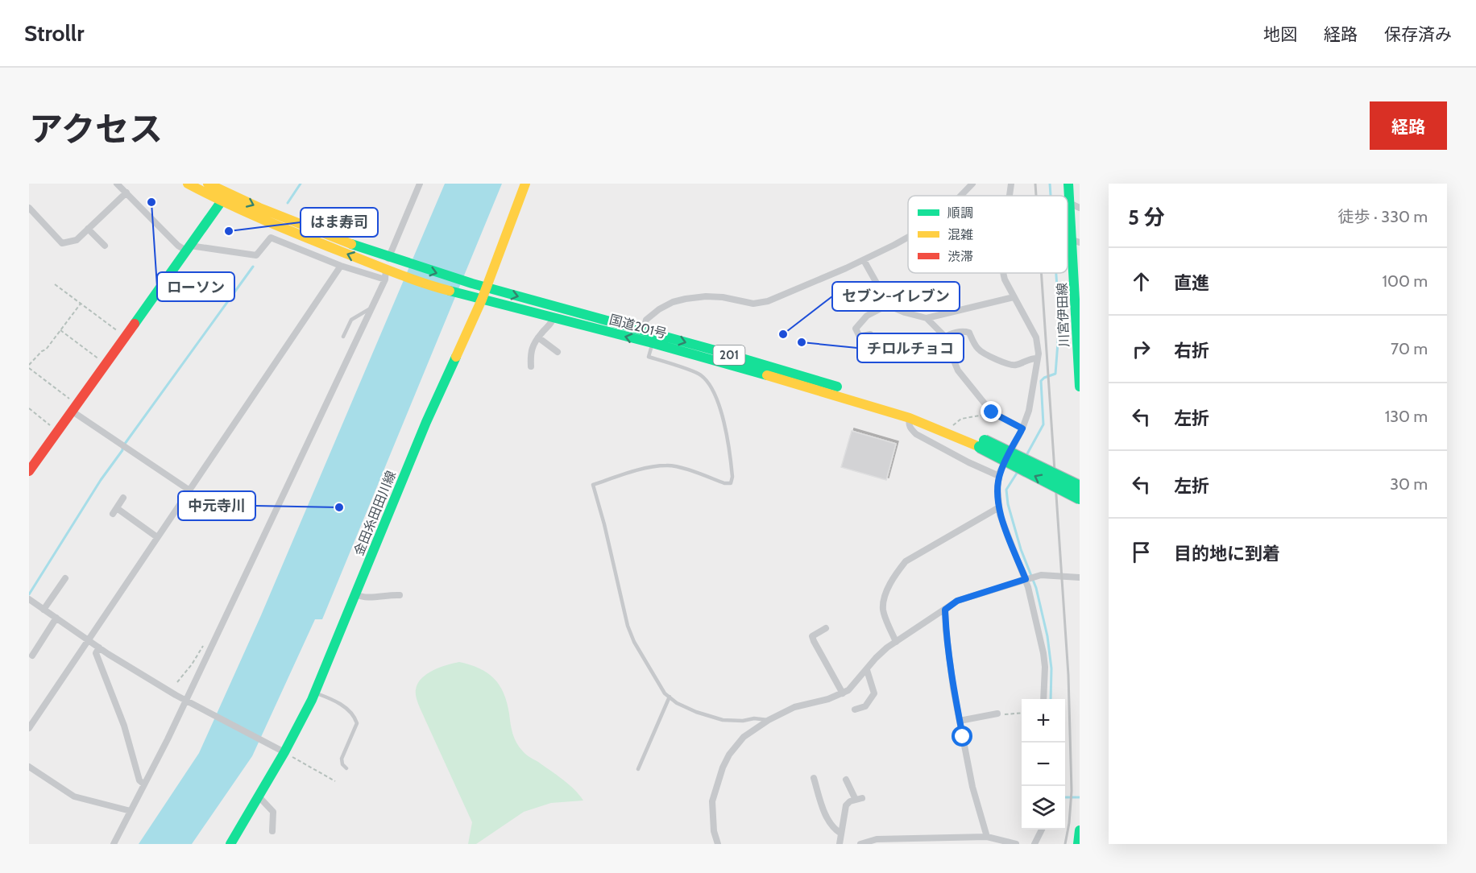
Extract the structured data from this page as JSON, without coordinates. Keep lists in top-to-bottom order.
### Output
{
  "streets": {
    "main road": [
      "川宮伊田線",
      "国道201号",
      "201",
      "金田糸田田川線"
    ]
  },
  "crossings": [
    ["国道201号", "金田糸田田川線"]
  ],
  "places": [
    "ローソン",
    "はま寿司",
    "セブン-イレブン",
    "チロルチョコ",
    "中元寺川"
  ],
  "legend": ["順調", "混雑", "渋滞"],
  "page": {
    "header": "Strollr",
    "nav": ["地図", "経路", "保存済み"],
    "title": "アクセス",
    "buttons": "経路",
    "heading": ["5 分", "徒歩 · 330 m"],
    "list": [
      ["直進", "100 m"],
      ["右折", "70 m"],
      ["左折", "130 m"],
      ["左折", "30 m"],
      "目的地に到着"
    ],
    "map_buttons": ["+", "−"]
  }
}
